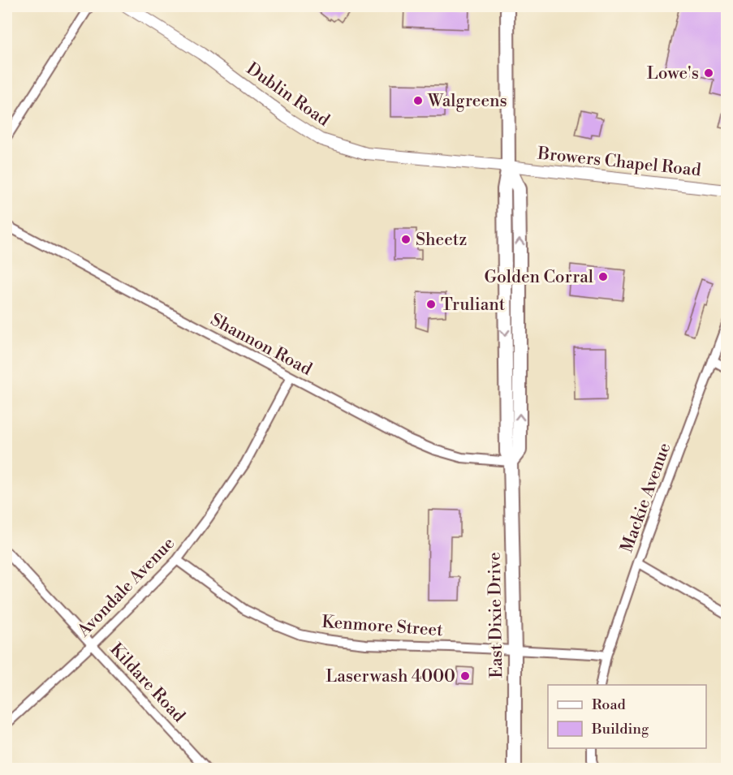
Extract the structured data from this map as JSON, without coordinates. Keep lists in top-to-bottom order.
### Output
{
  "streets": {
    "main road": ["East Dixie Drive"],
    "street": [
      "Dublin Road",
      "Browers Chapel Road",
      "Shannon Road",
      "Mackie Avenue",
      "Avondale Avenue",
      "Kenmore Street",
      "Kildare Road"
    ]
  },
  "crossings": [
    ["Dublin Road", "Browers Chapel Road"],
    ["Dublin Road", "East Dixie Drive"],
    ["Browers Chapel Road", "East Dixie Drive"],
    ["Shannon Road", "Avondale Avenue"],
    ["Shannon Road", "East Dixie Drive"],
    ["Mackie Avenue", "Kenmore Street"],
    ["Avondale Avenue", "Kenmore Street"],
    ["Avondale Avenue", "Kildare Road"],
    ["East Dixie Drive", "Kenmore Street"]
  ],
  "places": [
    "Lowe's",
    "Walgreens",
    "Sheetz",
    "Golden Corral",
    "Truliant",
    "Laserwash 4000"
  ],
  "legend": ["Road", "Building"]
}
